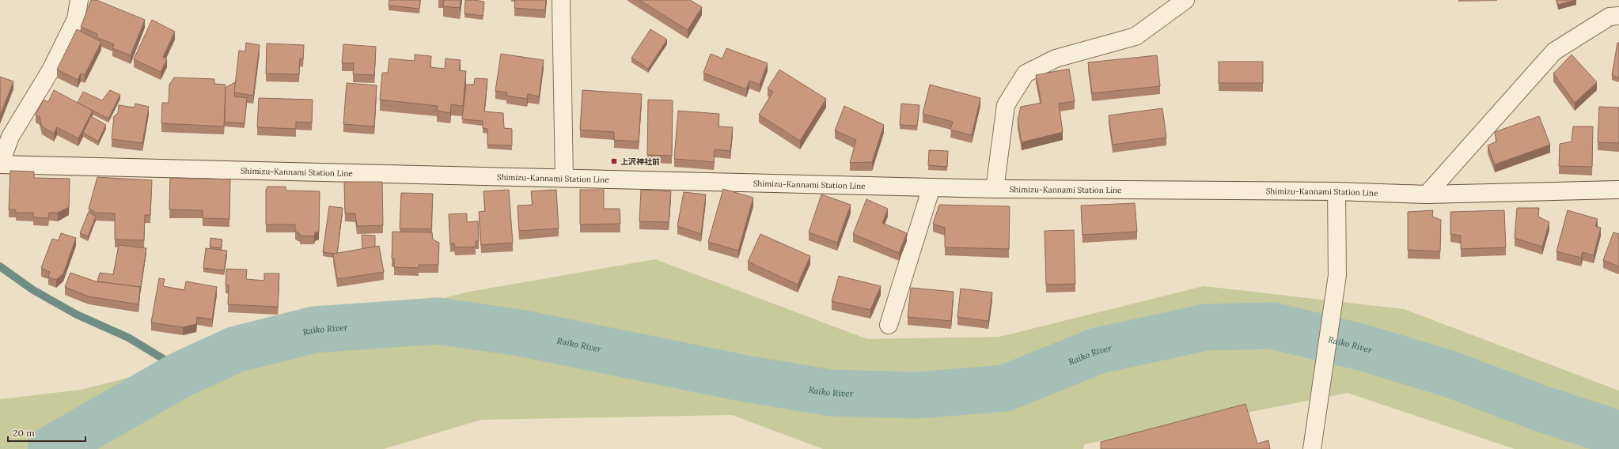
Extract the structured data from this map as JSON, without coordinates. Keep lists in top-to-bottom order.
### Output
{
  "streets": {
    "main road": ["Shimizu-Kannami Station Line"]
  },
  "water": ["Raiko River"],
  "places": {
    "transit": ["上沢神社前"]
  },
  "scale_bar": "20 m"
}
